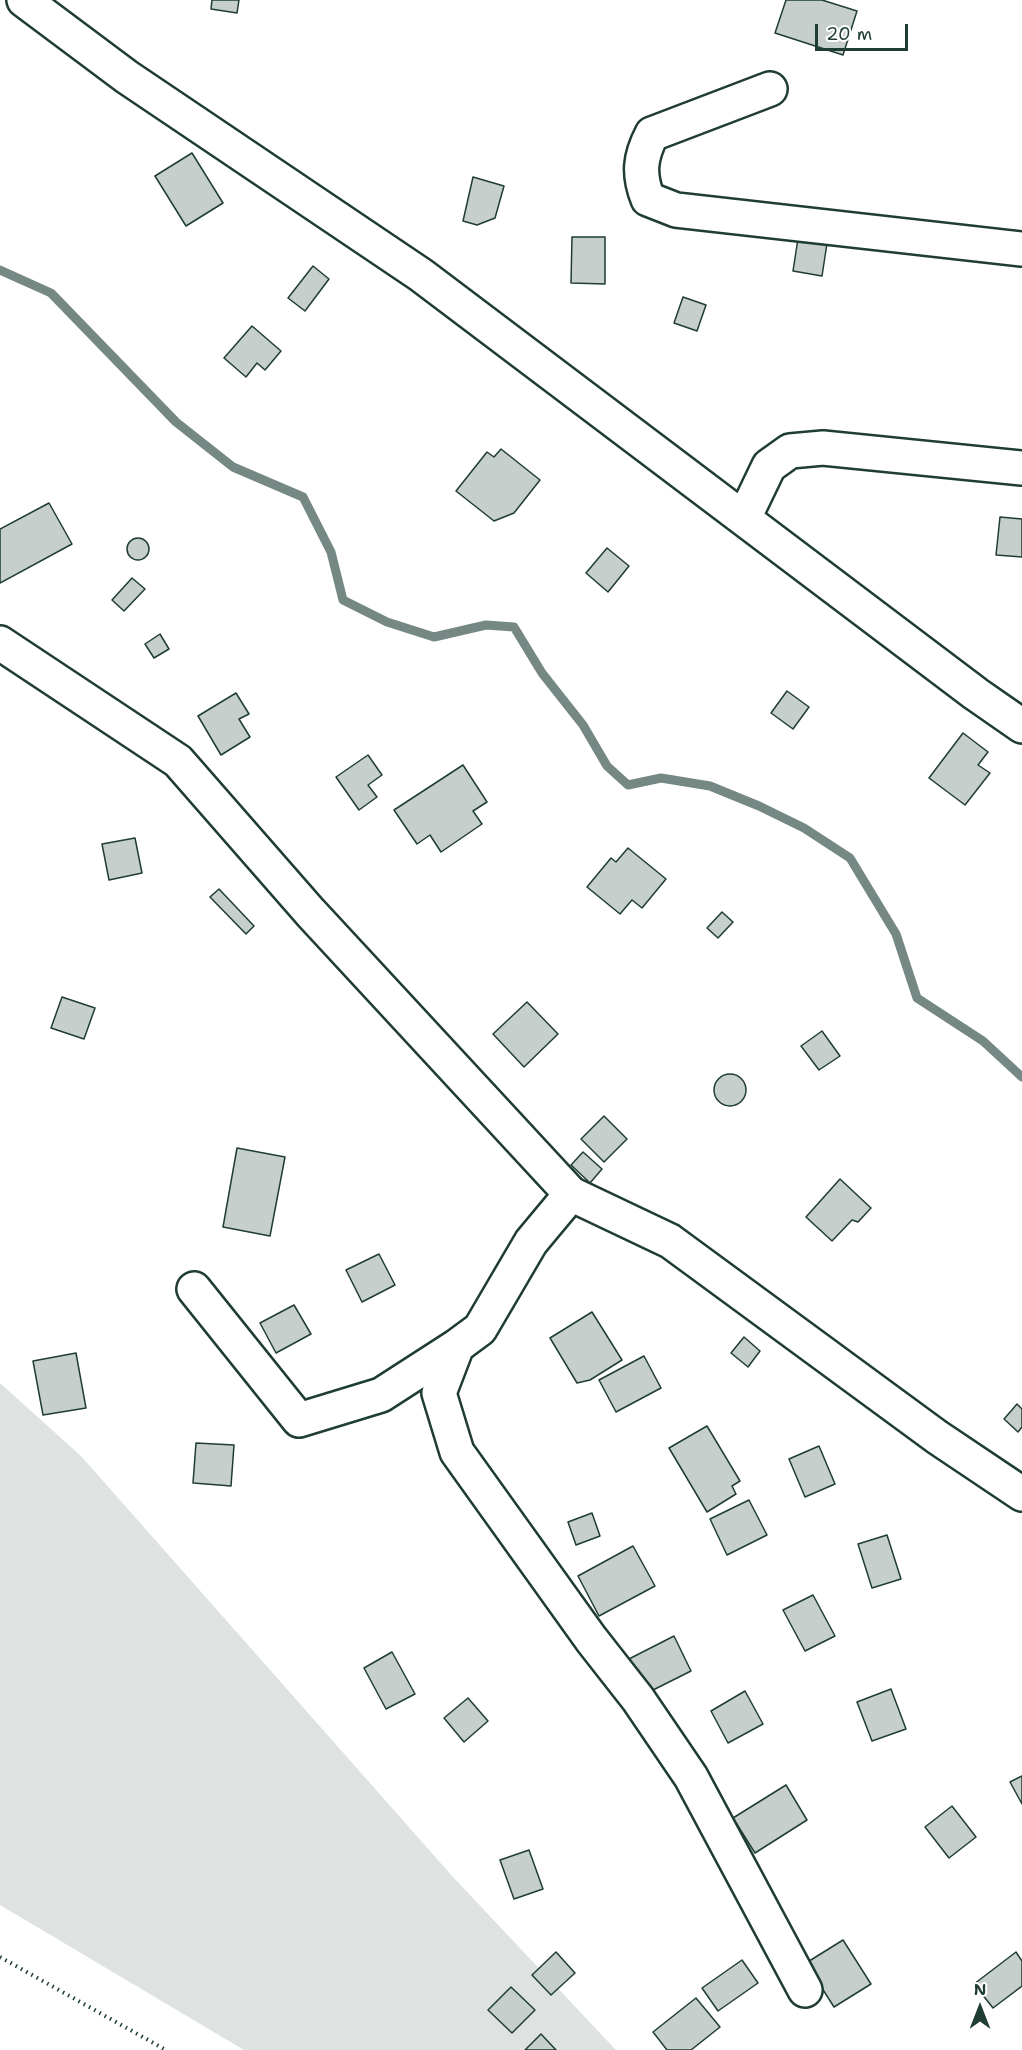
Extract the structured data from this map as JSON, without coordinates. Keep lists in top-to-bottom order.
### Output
{
  "scale_bar": "20 m",
  "north": "top"
}
